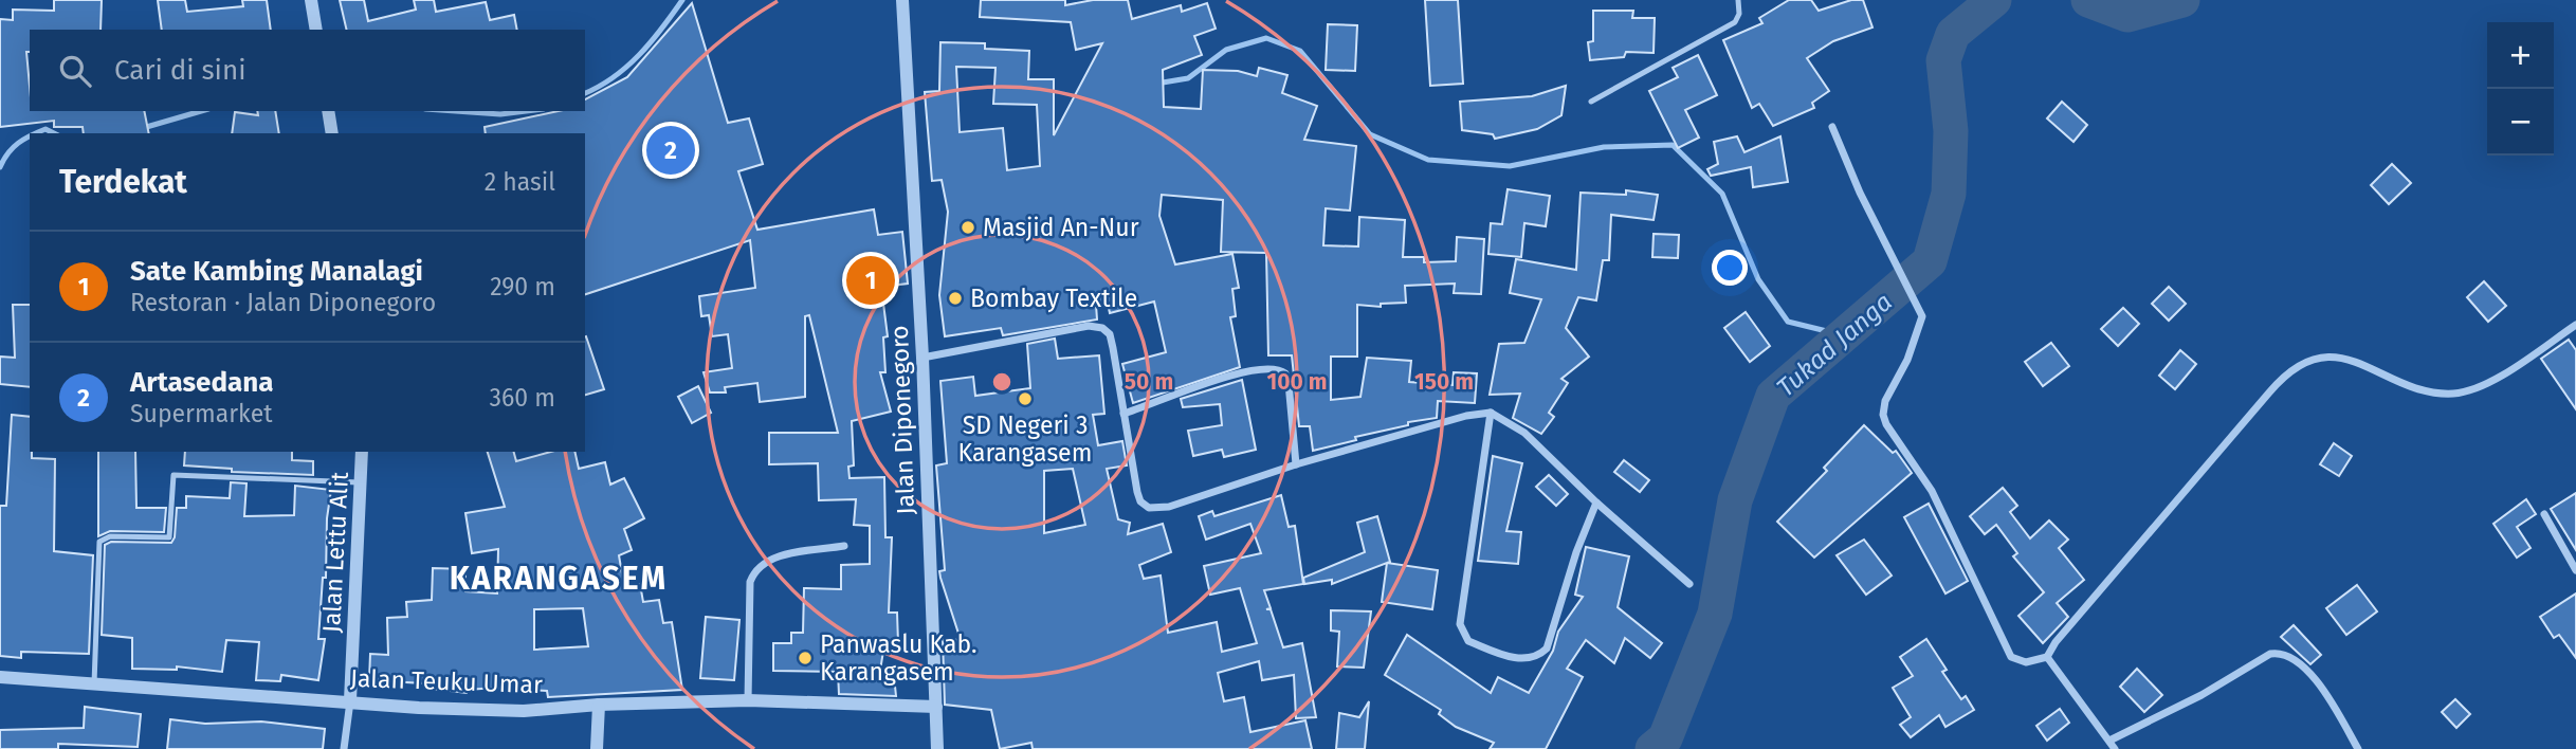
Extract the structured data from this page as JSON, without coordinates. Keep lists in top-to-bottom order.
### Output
{
  "streets": {
    "street": ["Jalan Diponegoro", "Jalan Lettu Alit", "Jalan Teuku Umar"]
  },
  "crossings": [
    ["Jalan Diponegoro", "Jalan Teuku Umar"],
    ["Jalan Lettu Alit", "Jalan Teuku Umar"]
  ],
  "districts": ["KARANGASEM"],
  "water": ["Tukad Janga"],
  "places": [
    "Masjid An-Nur",
    "Bombay Textile",
    "SD Negeri 3 Karangasem",
    "Panwaslu Kab. Karangasem"
  ],
  "page": {
    "map_buttons": ["+", "−"],
    "search": "Cari di sini",
    "pins": ["2", "1"],
    "heading": ["Terdekat", "2 hasil"],
    "list": [
      {
        "mark": "1",
        "name": "Sate Kambing Manalagi",
        "note": "Restoran · Jalan Diponegoro",
        "value": "290 m"
      },
      {
        "mark": "2",
        "name": "Artasedana",
        "note": "Supermarket",
        "value": "360 m"
      }
    ]
  },
  "rings": ["50 m", "100 m", "150 m"]
}
